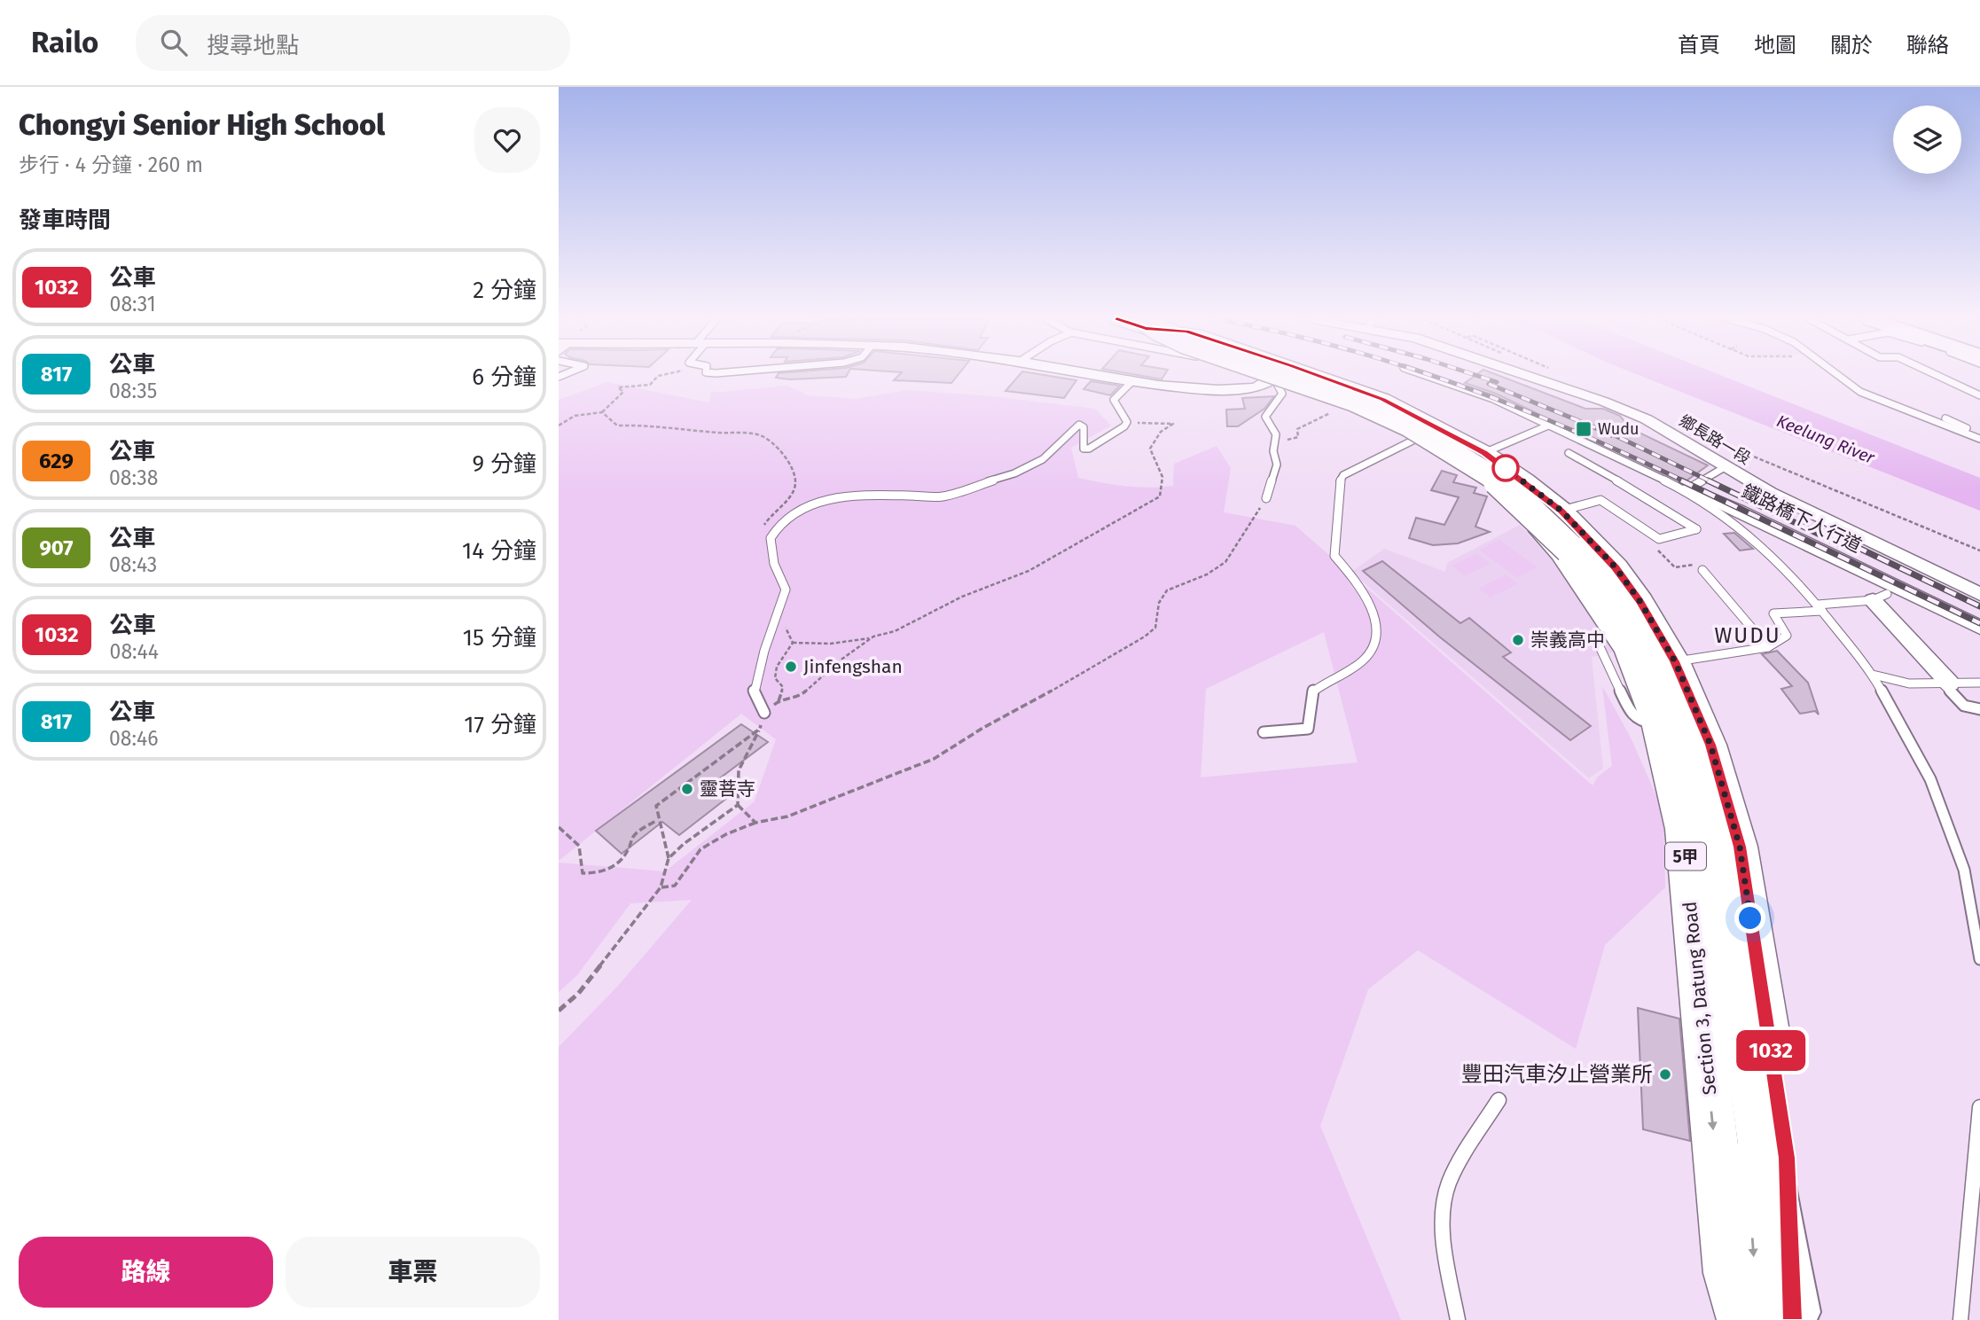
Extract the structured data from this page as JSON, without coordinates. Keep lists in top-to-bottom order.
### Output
{
  "streets": {
    "main road": ["5甲", "Section 3, Datung Road"],
    "street": ["鄉長路一段", "鐵路橋下人行道"]
  },
  "districts": ["WUDU"],
  "water": ["Keelung River"],
  "places": {
    "transit": ["Wudu"],
    "other": [
      "崇義高中",
      "Jinfengshan",
      "靈菩寺",
      "豐田汽車汐止營業所"
    ]
  },
  "lines": ["bus line 1032"],
  "page": {
    "header": "Railo",
    "search": "搜尋地點",
    "nav": [
      "首頁",
      "地圖",
      "關於",
      "聯絡"
    ],
    "heading": [
      ["Chongyi Senior High School", "步行 · 4 分鐘 · 260 m"],
      "發車時間"
    ],
    "on_map": "1032",
    "list": [
      {
        "mark": "1032",
        "name": "公車",
        "note": "08:31",
        "value": "2 分鐘"
      },
      {
        "mark": "817",
        "name": "公車",
        "note": "08:35",
        "value": "6 分鐘"
      },
      {
        "mark": "629",
        "name": "公車",
        "note": "08:38",
        "value": "9 分鐘"
      },
      {
        "mark": "907",
        "name": "公車",
        "note": "08:43",
        "value": "14 分鐘"
      },
      {
        "mark": "1032",
        "name": "公車",
        "note": "08:44",
        "value": "15 分鐘"
      },
      {
        "mark": "817",
        "name": "公車",
        "note": "08:46",
        "value": "17 分鐘"
      }
    ],
    "buttons": ["路線", "車票"]
  }
}
